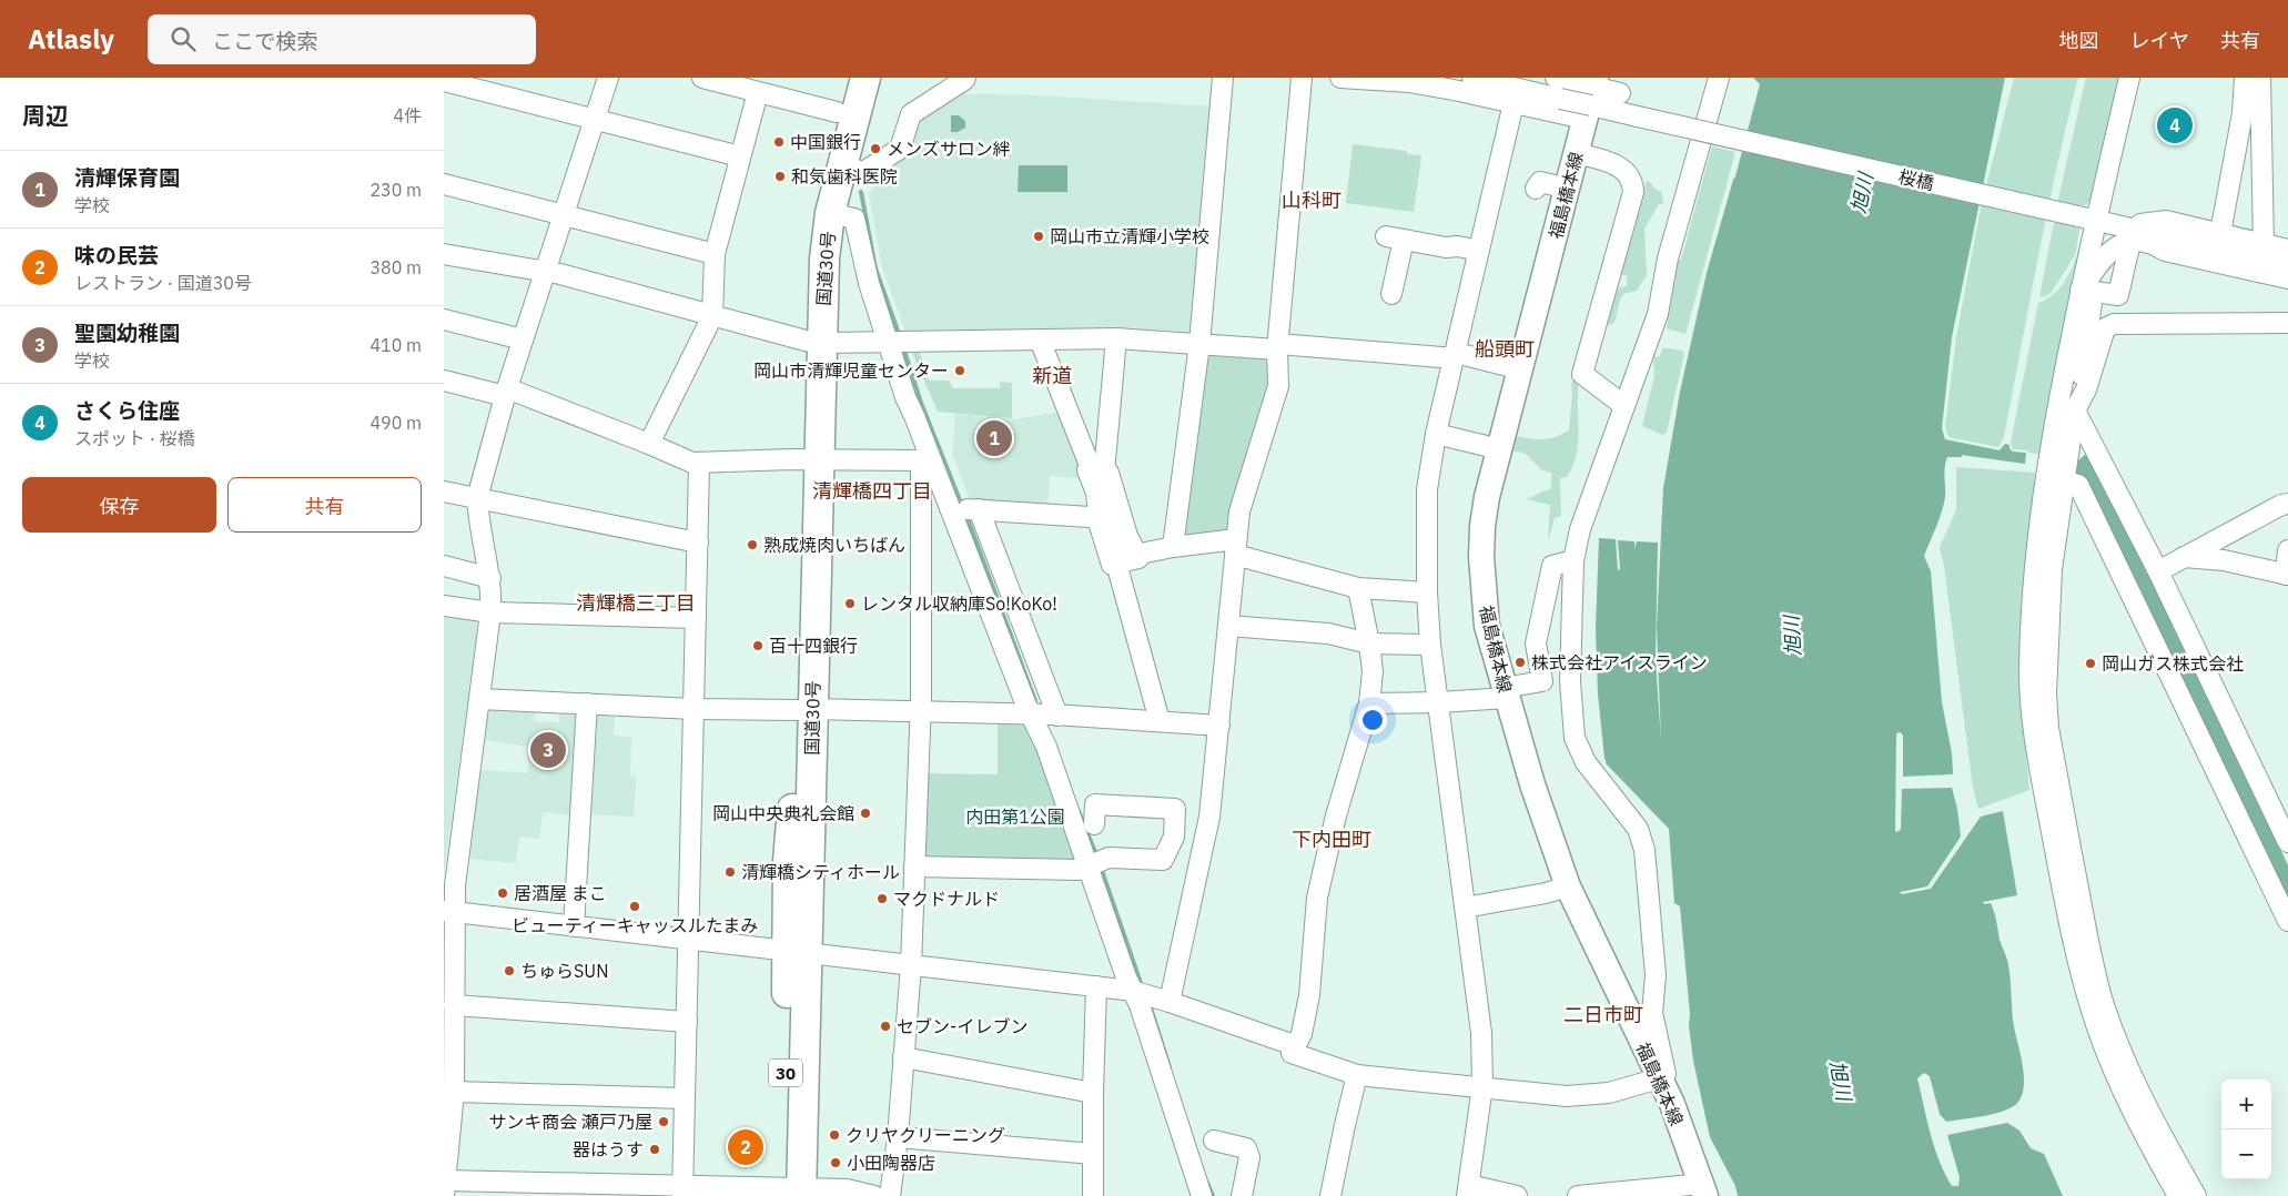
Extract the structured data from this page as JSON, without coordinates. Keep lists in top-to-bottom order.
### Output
{
  "streets": {
    "highway": ["国道30号", "30"],
    "main road": ["福島橋本線"],
    "street": ["桜橋"]
  },
  "crossings": [
    ["桜橋", "福島橋本線"]
  ],
  "districts": [
    "山科町",
    "船頭町",
    "新道",
    "清輝橋四丁目",
    "清輝橋三丁目",
    "下内田町",
    "二日市町"
  ],
  "water": ["旭川"],
  "parks": ["内田第1公園"],
  "places": [
    "中国銀行",
    "メンズサロン絆",
    "和気歯科医院",
    "岡山市立清輝小学校",
    "岡山市清輝児童センター",
    "熟成焼肉いちばん",
    "レンタル収納庫So!KoKo!",
    "百十四銀行",
    "株式会社アイスライン",
    "岡山ガス株式会社",
    "岡山中央典礼会館",
    "清輝橋シティホール",
    "居酒屋 まこ",
    "マクドナルド",
    "ビューティーキャッスルたまみ",
    "ちゅらSUN",
    "セブン-イレブン",
    "サンキ商会 瀬戸乃屋",
    "クリヤクリーニング",
    "器はうす",
    "小田陶器店"
  ],
  "page": {
    "header": "Atlasly",
    "search": "ここで検索",
    "nav": ["地図", "レイヤ", "共有"],
    "heading": ["周辺", "4件"],
    "pins": [
      "4",
      "1",
      "3",
      "2"
    ],
    "list": [
      {
        "mark": "1",
        "name": "清輝保育園",
        "note": "学校",
        "value": "230 m"
      },
      {
        "mark": "2",
        "name": "味の民芸",
        "note": "レストラン · 国道30号",
        "value": "380 m"
      },
      {
        "mark": "3",
        "name": "聖園幼稚園",
        "note": "学校",
        "value": "410 m"
      },
      {
        "mark": "4",
        "name": "さくら住座",
        "note": "スポット · 桜橋",
        "value": "490 m"
      }
    ],
    "buttons": ["保存", "共有"],
    "map_buttons": ["+", "−"]
  }
}
